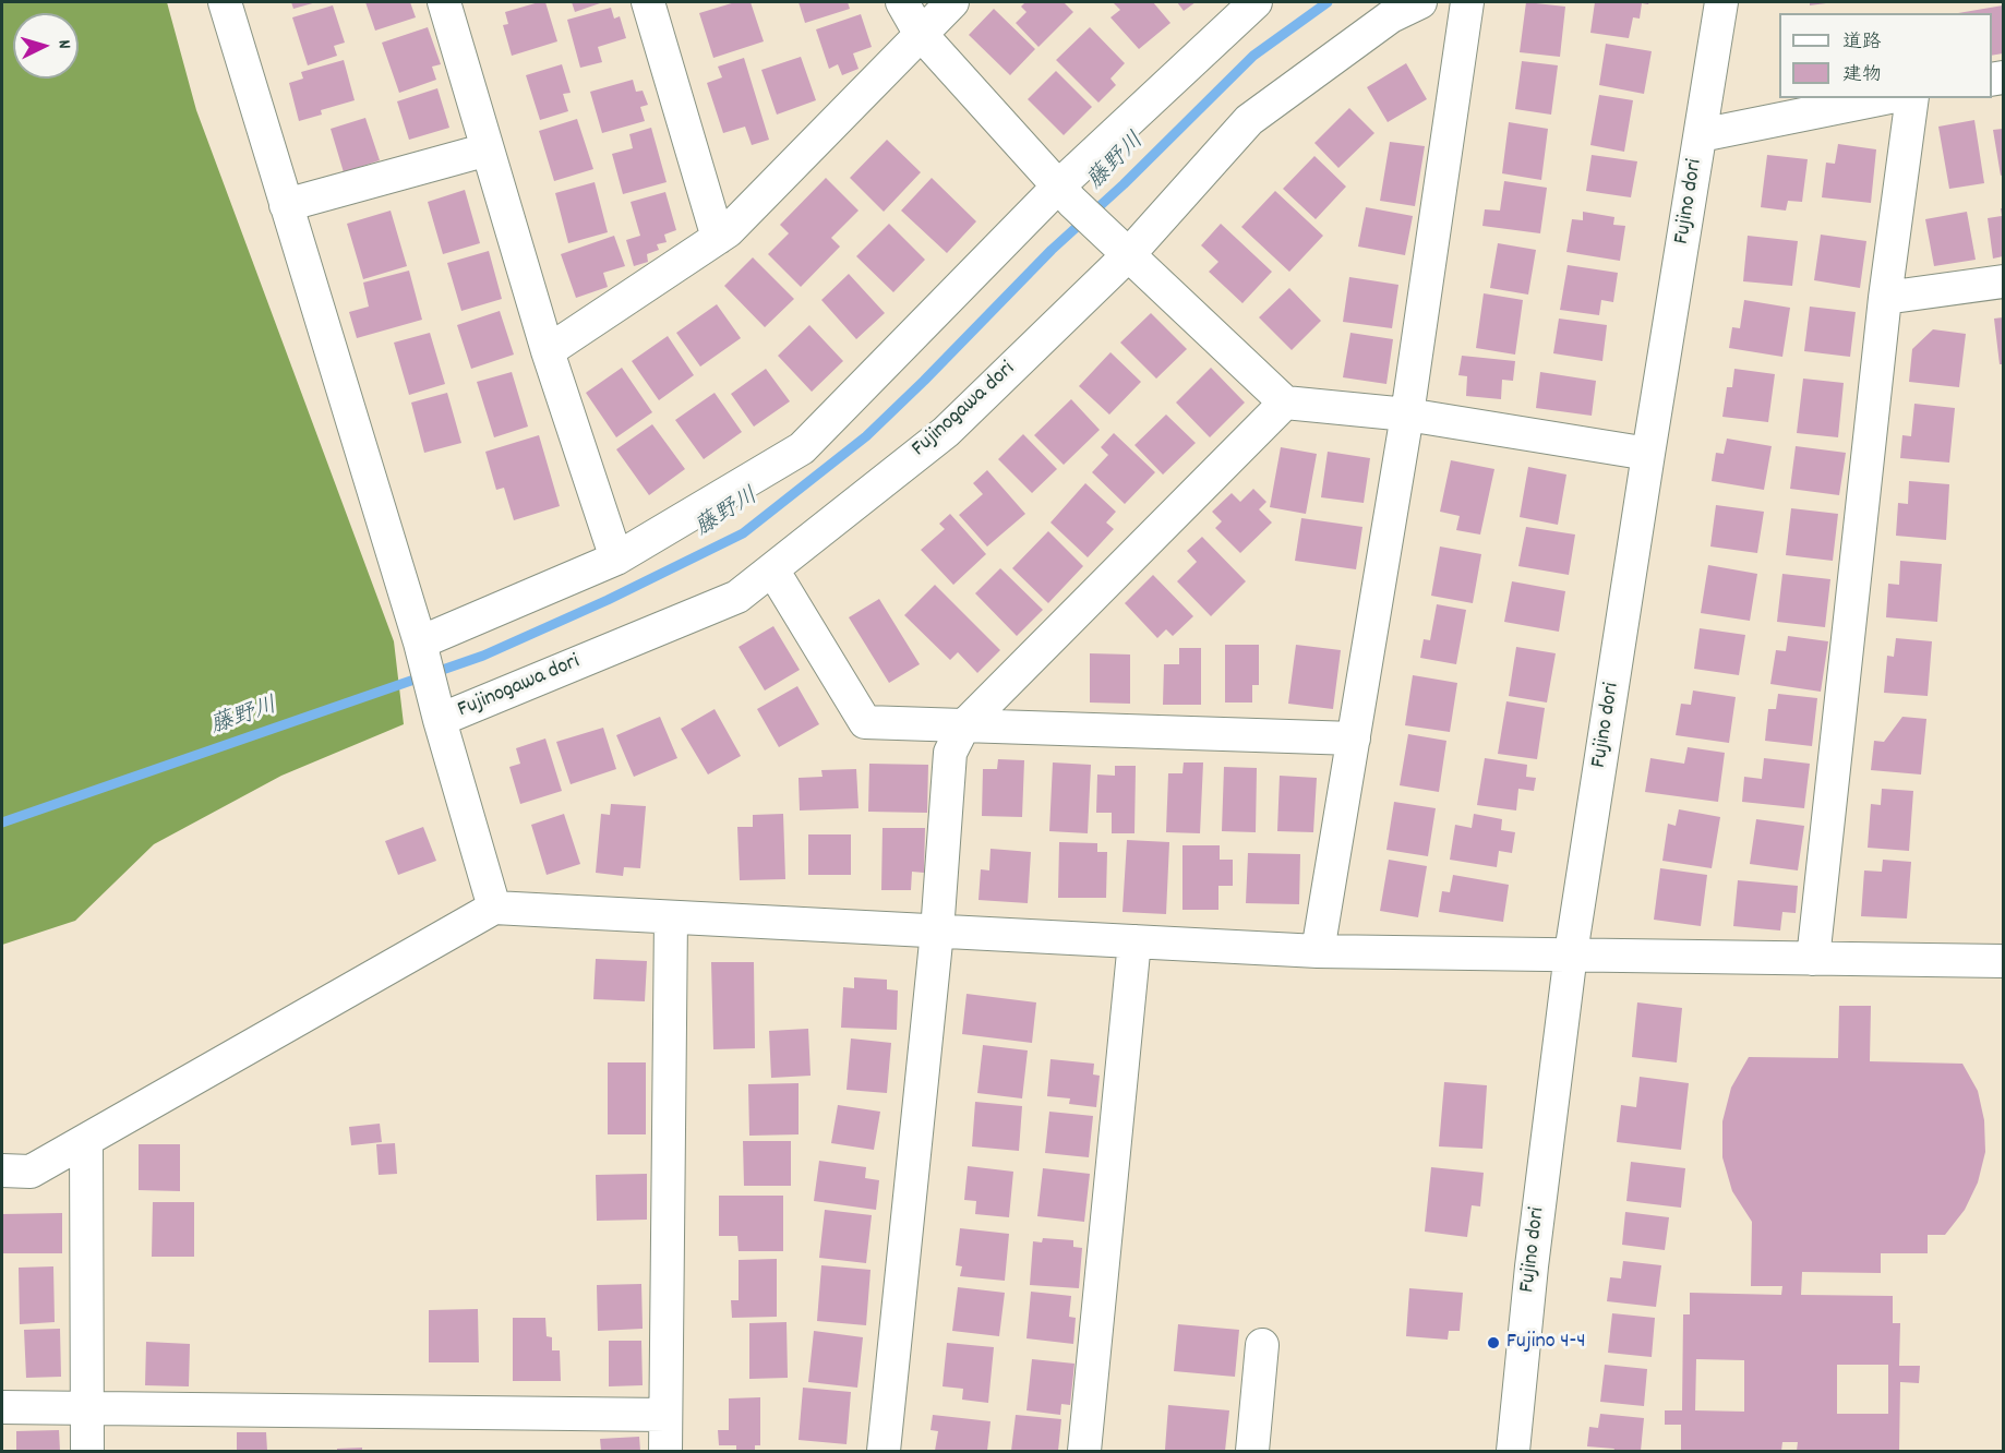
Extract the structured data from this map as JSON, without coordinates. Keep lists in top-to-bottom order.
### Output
{
  "streets": {
    "street": ["Fujino dori", "Fujinogawa dori"]
  },
  "water": ["藤野川"],
  "places": ["Fujino 4-4"],
  "legend": ["道路", "建物"],
  "north": "right"
}
